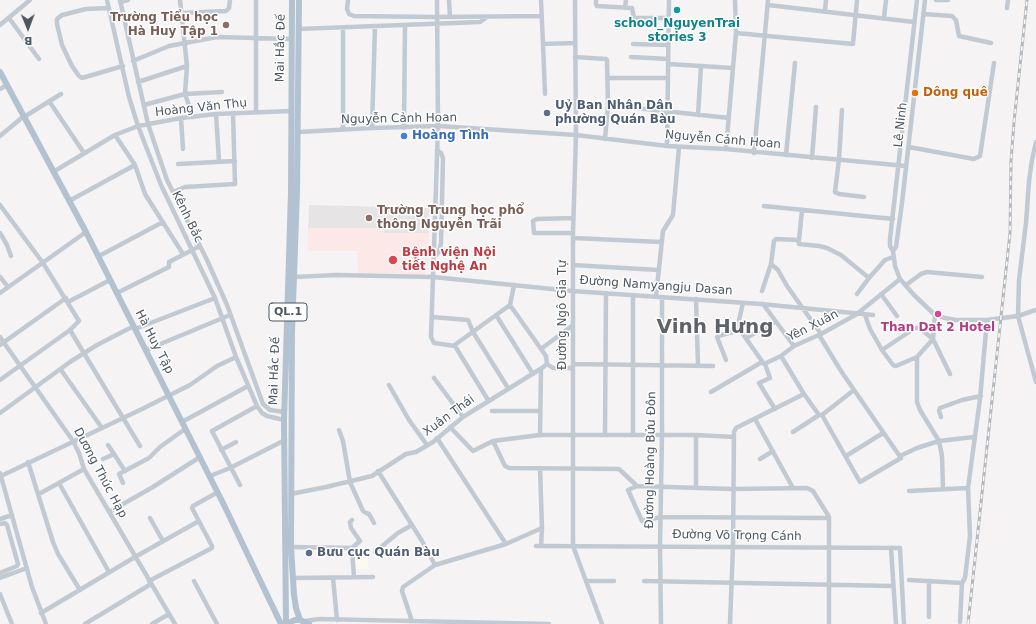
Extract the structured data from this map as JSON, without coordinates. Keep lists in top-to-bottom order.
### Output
{
  "streets": {
    "main road": ["Mai Hắc Đế", "QL.1", "Hà Huy Tập"],
    "street": [
      "Hoàng Văn Thụ",
      "Nguyễn Cảnh Hoan",
      "Lê Ninh",
      "Kênh Bắc",
      "Đường Namyangju Dasan",
      "Đường Ngô Gia Tự",
      "Yên Xuân",
      "Xuân Thái",
      "Đường Hoàng Bửu Đôn",
      "Dương Thúc Hạp",
      "Đường Võ Trọng Cánh"
    ]
  },
  "crossings": [
    ["Mai Hắc Đế", "Hoàng Văn Thụ"],
    ["Mai Hắc Đế", "Nguyễn Cảnh Hoan"],
    ["Mai Hắc Đế", "Đường Namyangju Dasan"],
    ["Mai Hắc Đế", "QL.1"],
    ["Mai Hắc Đế", "Xuân Thái"],
    ["Hoàng Văn Thụ", "Kênh Bắc"],
    ["Hoàng Văn Thụ", "Hà Huy Tập"],
    ["Nguyễn Cảnh Hoan", "Lê Ninh"],
    ["Nguyễn Cảnh Hoan", "Đường Ngô Gia Tự"],
    ["Lê Ninh", "Yên Xuân"],
    ["Đường Namyangju Dasan", "Đường Ngô Gia Tự"],
    ["Đường Namyangju Dasan", "Yên Xuân"],
    ["Đường Namyangju Dasan", "Đường Hoàng Bửu Đôn"],
    ["Đường Ngô Gia Tự", "Đường Võ Trọng Cánh"],
    ["Đường Hoàng Bửu Đôn", "Đường Võ Trọng Cánh"]
  ],
  "districts": ["Vinh Hưng"],
  "places": [
    "school_NguyenTrai stories 3",
    "Trường Tiểu học Hà Huy Tập 1",
    "Dông quê",
    "Uỷ Ban Nhân Dân phường Quán Bàu",
    "Hoàng Tình",
    "Trường Trung học phổ thông Nguyễn Trãi",
    "Bệnh viện Nội tiết Nghệ An",
    "Than Dat 2 Hotel",
    "Bưu cục Quán Bàu"
  ],
  "north": "bottom"
}
